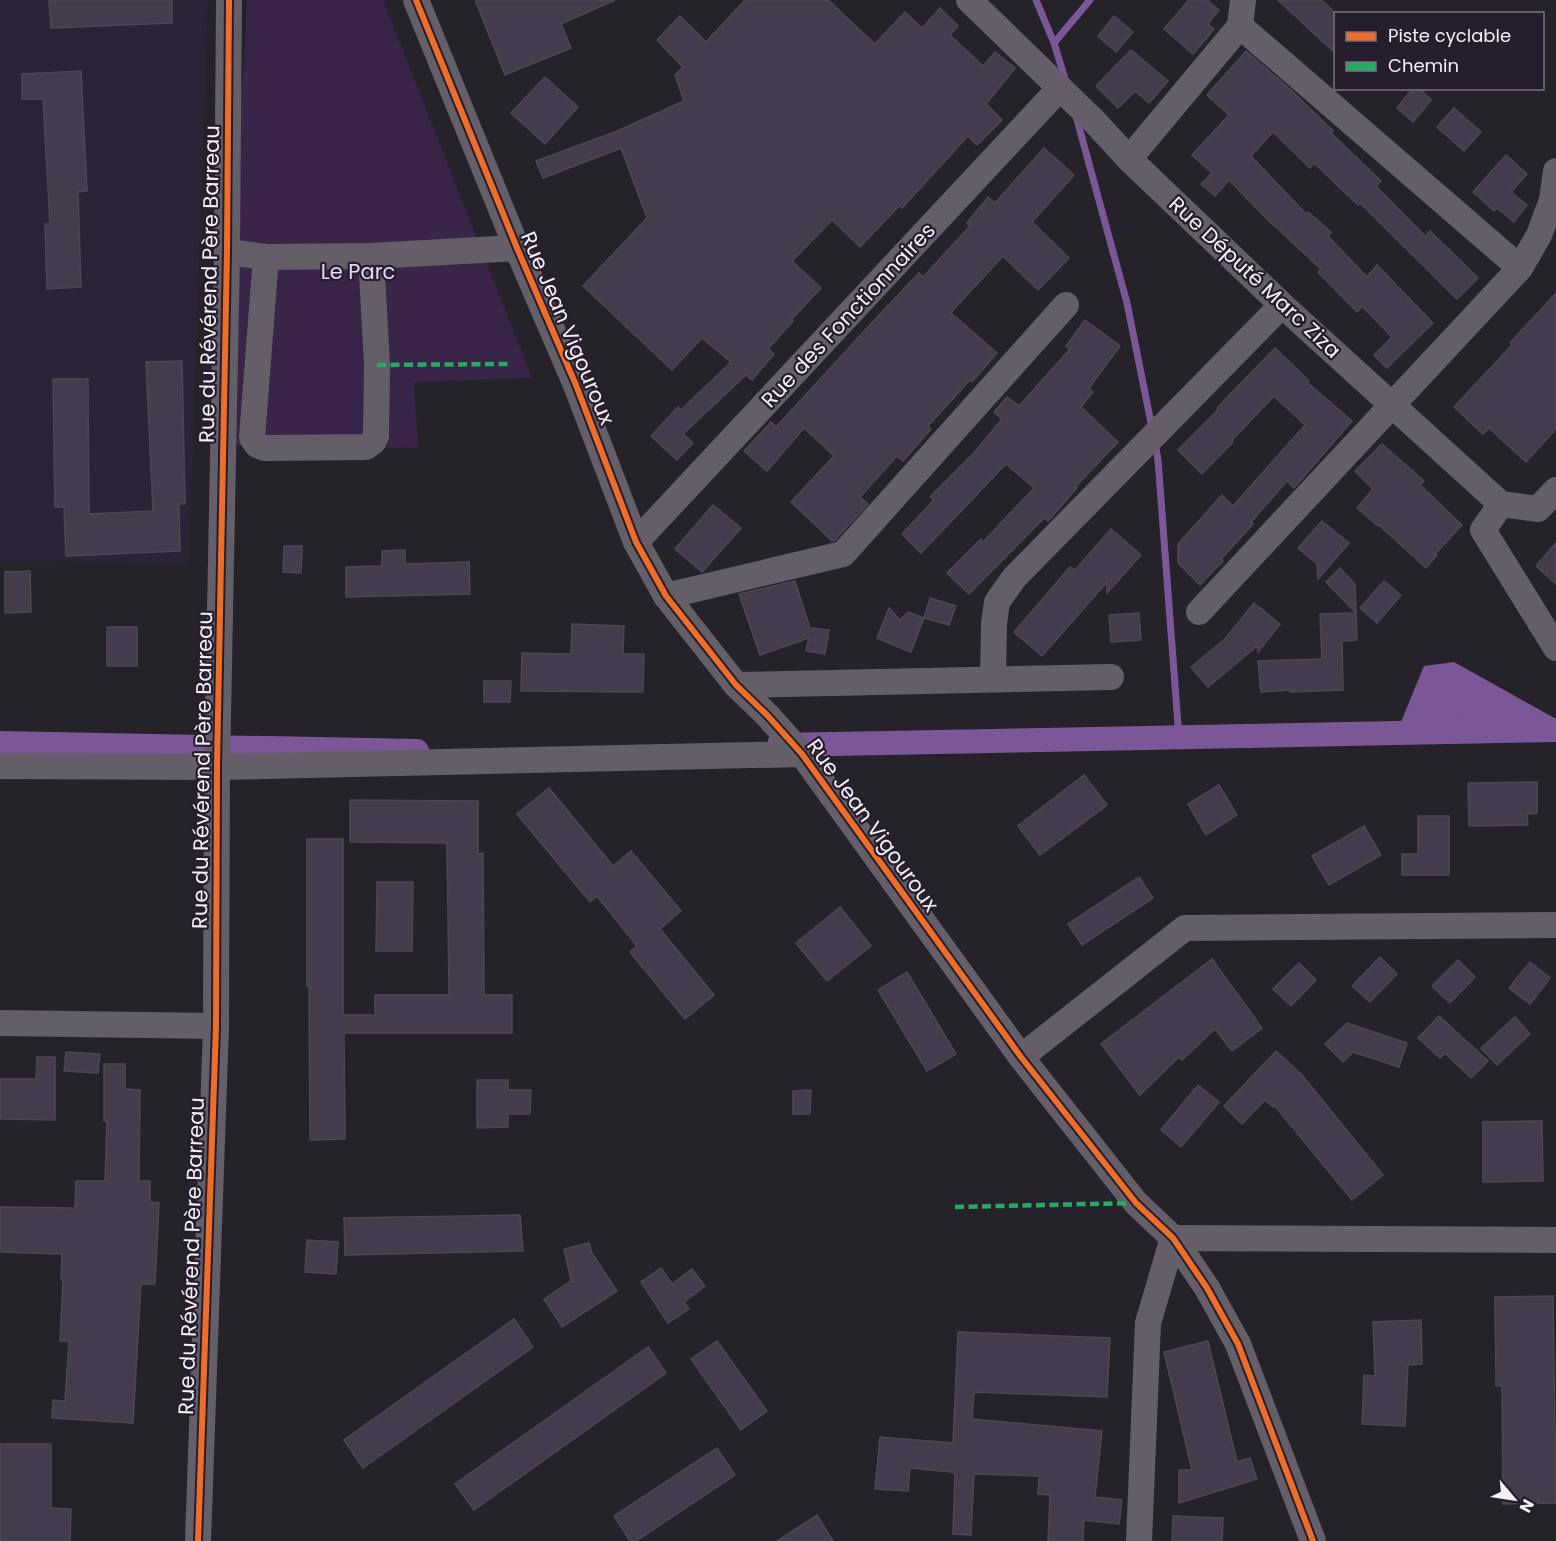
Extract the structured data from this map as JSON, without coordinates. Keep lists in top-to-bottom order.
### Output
{
  "streets": {
    "street": [
      "Rue Député Marc Ziza",
      "Rue du Révérend Père Barreau",
      "Rue des Fonctionnaires",
      "Rue Jean Vigouroux"
    ]
  },
  "crossings": [
    ["Rue Député Marc Ziza", "Rue des Fonctionnaires"],
    ["Rue des Fonctionnaires", "Rue Jean Vigouroux"]
  ],
  "parks": ["Le Parc"],
  "legend": ["Piste cyclable", "Chemin"],
  "north": "bottom right"
}
